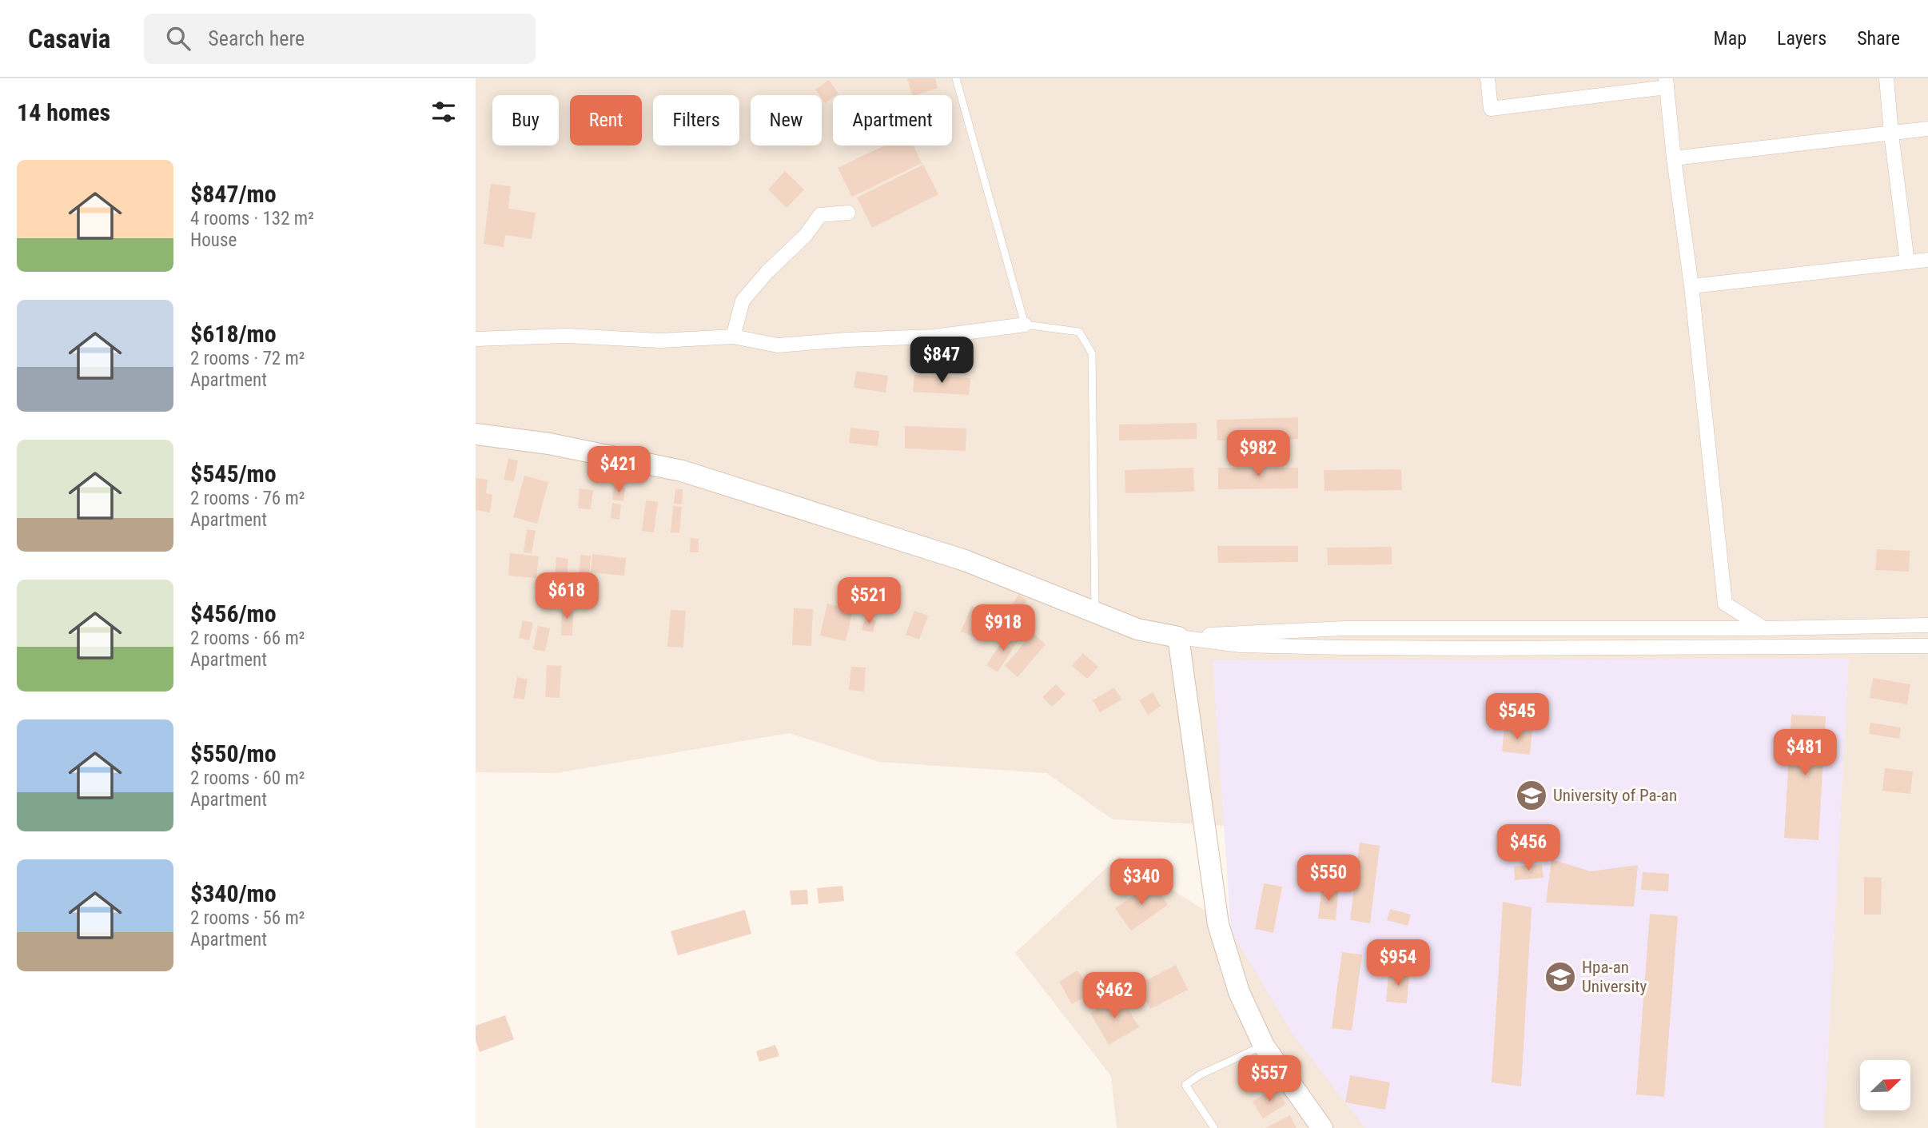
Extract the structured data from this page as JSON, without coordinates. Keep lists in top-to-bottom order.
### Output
{
  "places": {
    "school or university": ["University of Pa-an", "Hpa-an University"]
  },
  "north": "top right",
  "page": {
    "header": "Casavia",
    "search": "Search here",
    "nav": ["Map", "Layers", "Share"],
    "heading": "14 homes",
    "chip": [
      "Buy",
      "Rent",
      "Filters",
      "New",
      "Apartment"
    ],
    "list": [
      {
        "name": "$847/mo",
        "note": "4 rooms · 132 m² · House"
      },
      {
        "name": "$618/mo",
        "note": "2 rooms · 72 m² · Apartment"
      },
      {
        "name": "$545/mo",
        "note": "2 rooms · 76 m² · Apartment"
      },
      {
        "name": "$456/mo",
        "note": "2 rooms · 66 m² · Apartment"
      },
      {
        "name": "$550/mo",
        "note": "2 rooms · 60 m² · Apartment"
      },
      {
        "name": "$340/mo",
        "note": "2 rooms · 56 m² · Apartment"
      }
    ],
    "price": [
      "$847",
      "$982",
      "$421",
      "$618",
      "$521",
      "$918",
      "$545",
      "$481",
      "$456",
      "$550",
      "$340",
      "$954",
      "$462",
      "$557"
    ]
  }
}
